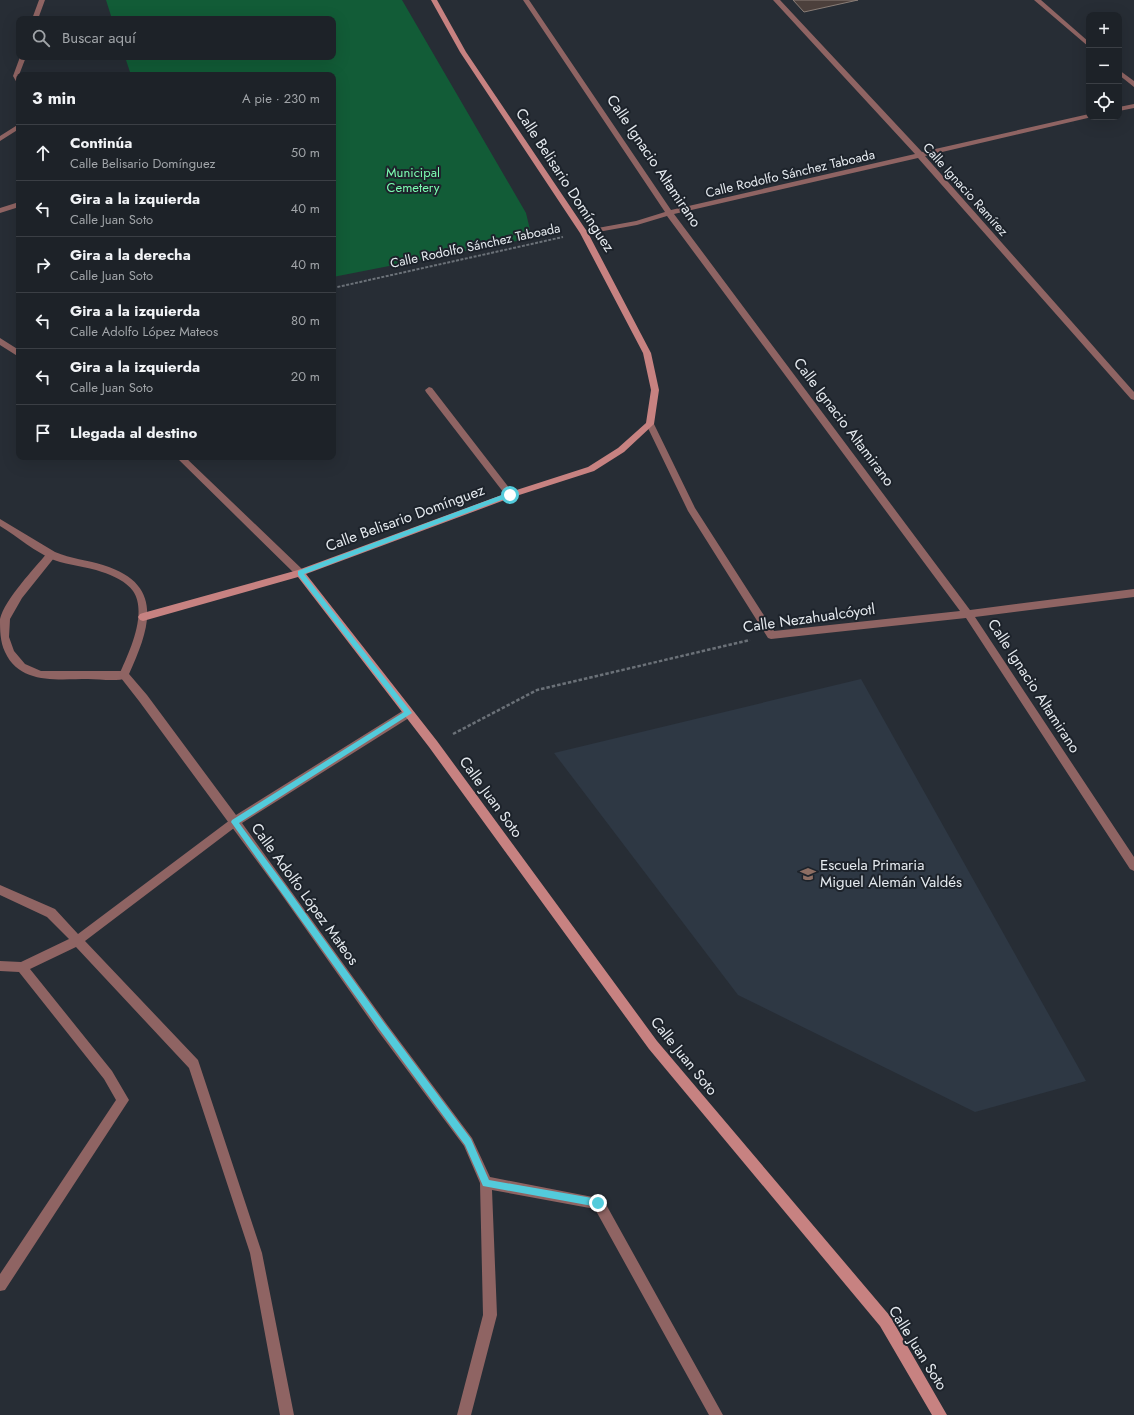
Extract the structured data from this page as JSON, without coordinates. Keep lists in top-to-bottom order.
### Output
{
  "streets": {
    "street": [
      "Calle Ignacio Altamirano",
      "Calle Rodolfo Sánchez Taboada",
      "Calle Belisario Domínguez",
      "Calle Ignacio Ramírez",
      "Calle Nezahualcóyotl",
      "Calle Juan Soto",
      "Calle Adolfo López Mateos"
    ]
  },
  "crossings": [
    ["Calle Ignacio Altamirano", "Calle Rodolfo Sánchez Taboada"],
    ["Calle Ignacio Altamirano", "Calle Nezahualcóyotl"],
    ["Calle Rodolfo Sánchez Taboada", "Calle Belisario Domínguez"],
    ["Calle Rodolfo Sánchez Taboada", "Calle Ignacio Ramírez"],
    ["Calle Belisario Domínguez", "Calle Juan Soto"],
    ["Calle Belisario Domínguez", "Calle Adolfo López Mateos"],
    ["Calle Nezahualcóyotl", "Calle Juan Soto"]
  ],
  "parks": ["Municipal Cemetery"],
  "places": {
    "school or university": ["Escuela Primaria Miguel Alemán Valdés"]
  },
  "page": {
    "map_buttons": ["+", "−"],
    "search": "Buscar aquí",
    "heading": ["3 min", "A pie · 230 m"],
    "list": [
      ["Continúa", "Calle Belisario Domínguez", "50 m"],
      ["Gira a la izquierda", "Calle Juan Soto", "40 m"],
      ["Gira a la derecha", "Calle Juan Soto", "40 m"],
      ["Gira a la izquierda", "Calle Adolfo López Mateos", "80 m"],
      ["Gira a la izquierda", "Calle Juan Soto", "20 m"],
      "Llegada al destino"
    ]
  }
}
